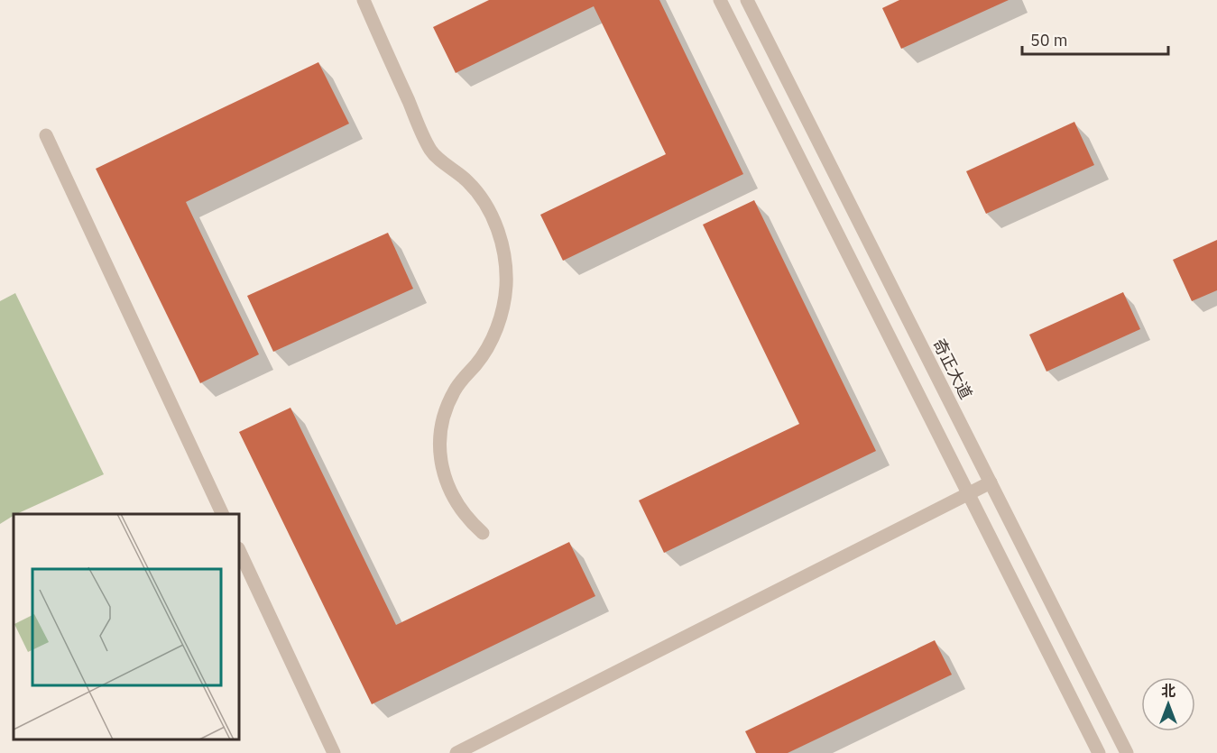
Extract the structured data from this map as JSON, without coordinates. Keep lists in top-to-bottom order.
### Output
{
  "streets": {
    "street": ["奇正大道"]
  },
  "scale_bar": "50 m",
  "north": "top"
}
